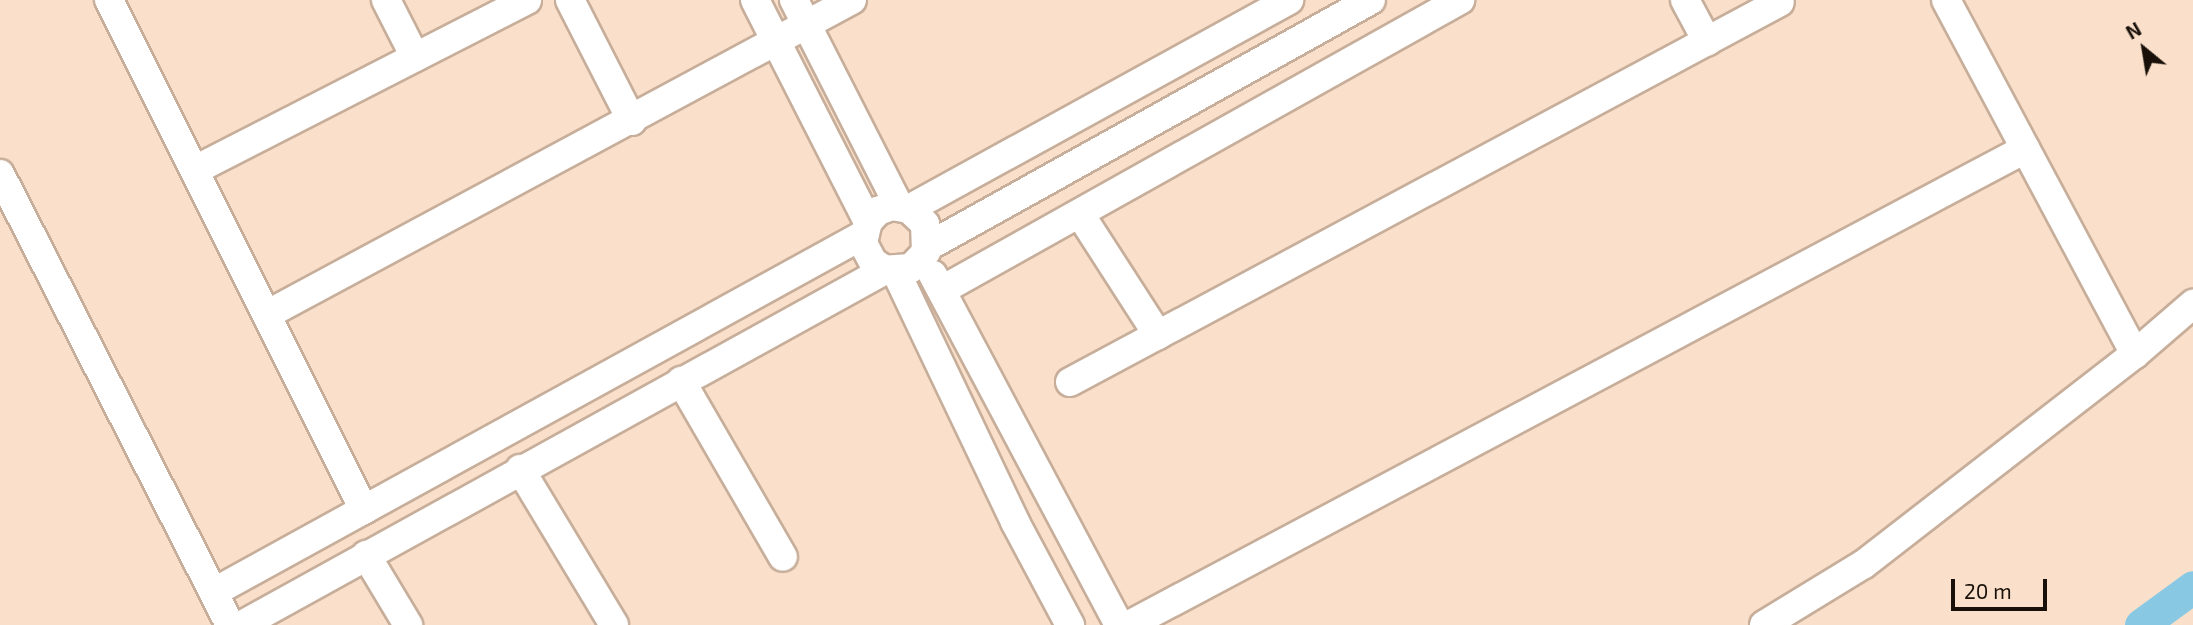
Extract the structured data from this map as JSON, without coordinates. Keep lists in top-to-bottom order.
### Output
{
  "scale_bar": "20 m",
  "north": "top left"
}
